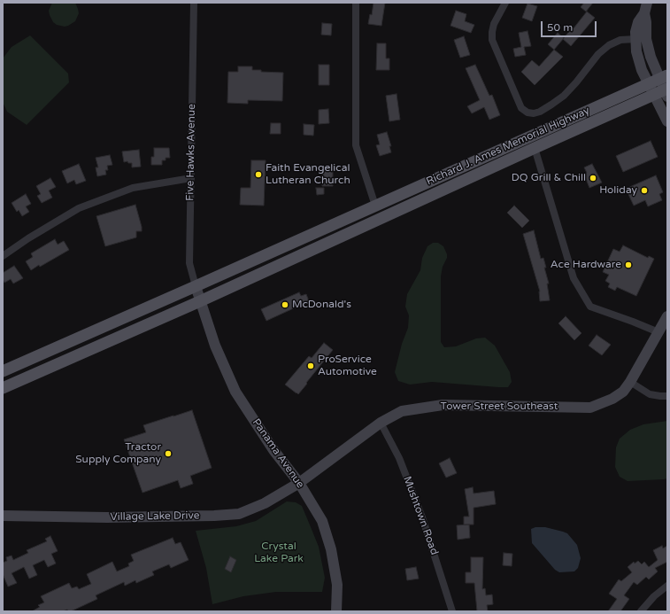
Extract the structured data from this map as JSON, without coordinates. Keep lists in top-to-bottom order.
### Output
{
  "streets": {
    "main road": ["Richard J. Ames Memorial Highway"],
    "street": [
      "Five Hawks Avenue",
      "Tower Street Southeast",
      "Panama Avenue",
      "Mushtown Road",
      "Village Lake Drive"
    ]
  },
  "crossings": [
    ["Richard J. Ames Memorial Highway", "Five Hawks Avenue"],
    ["Richard J. Ames Memorial Highway", "Panama Avenue"],
    ["Five Hawks Avenue", "Panama Avenue"],
    ["Tower Street Southeast", "Panama Avenue"],
    ["Tower Street Southeast", "Mushtown Road"],
    ["Tower Street Southeast", "Village Lake Drive"],
    ["Panama Avenue", "Village Lake Drive"]
  ],
  "parks": ["Crystal Lake Park"],
  "places": [
    "Faith Evangelical Lutheran Church",
    "DQ Grill & Chill",
    "Holiday",
    "Ace Hardware",
    "McDonald's",
    "ProService Automotive",
    "Tractor Supply Company"
  ],
  "scale_bar": "50 m"
}
